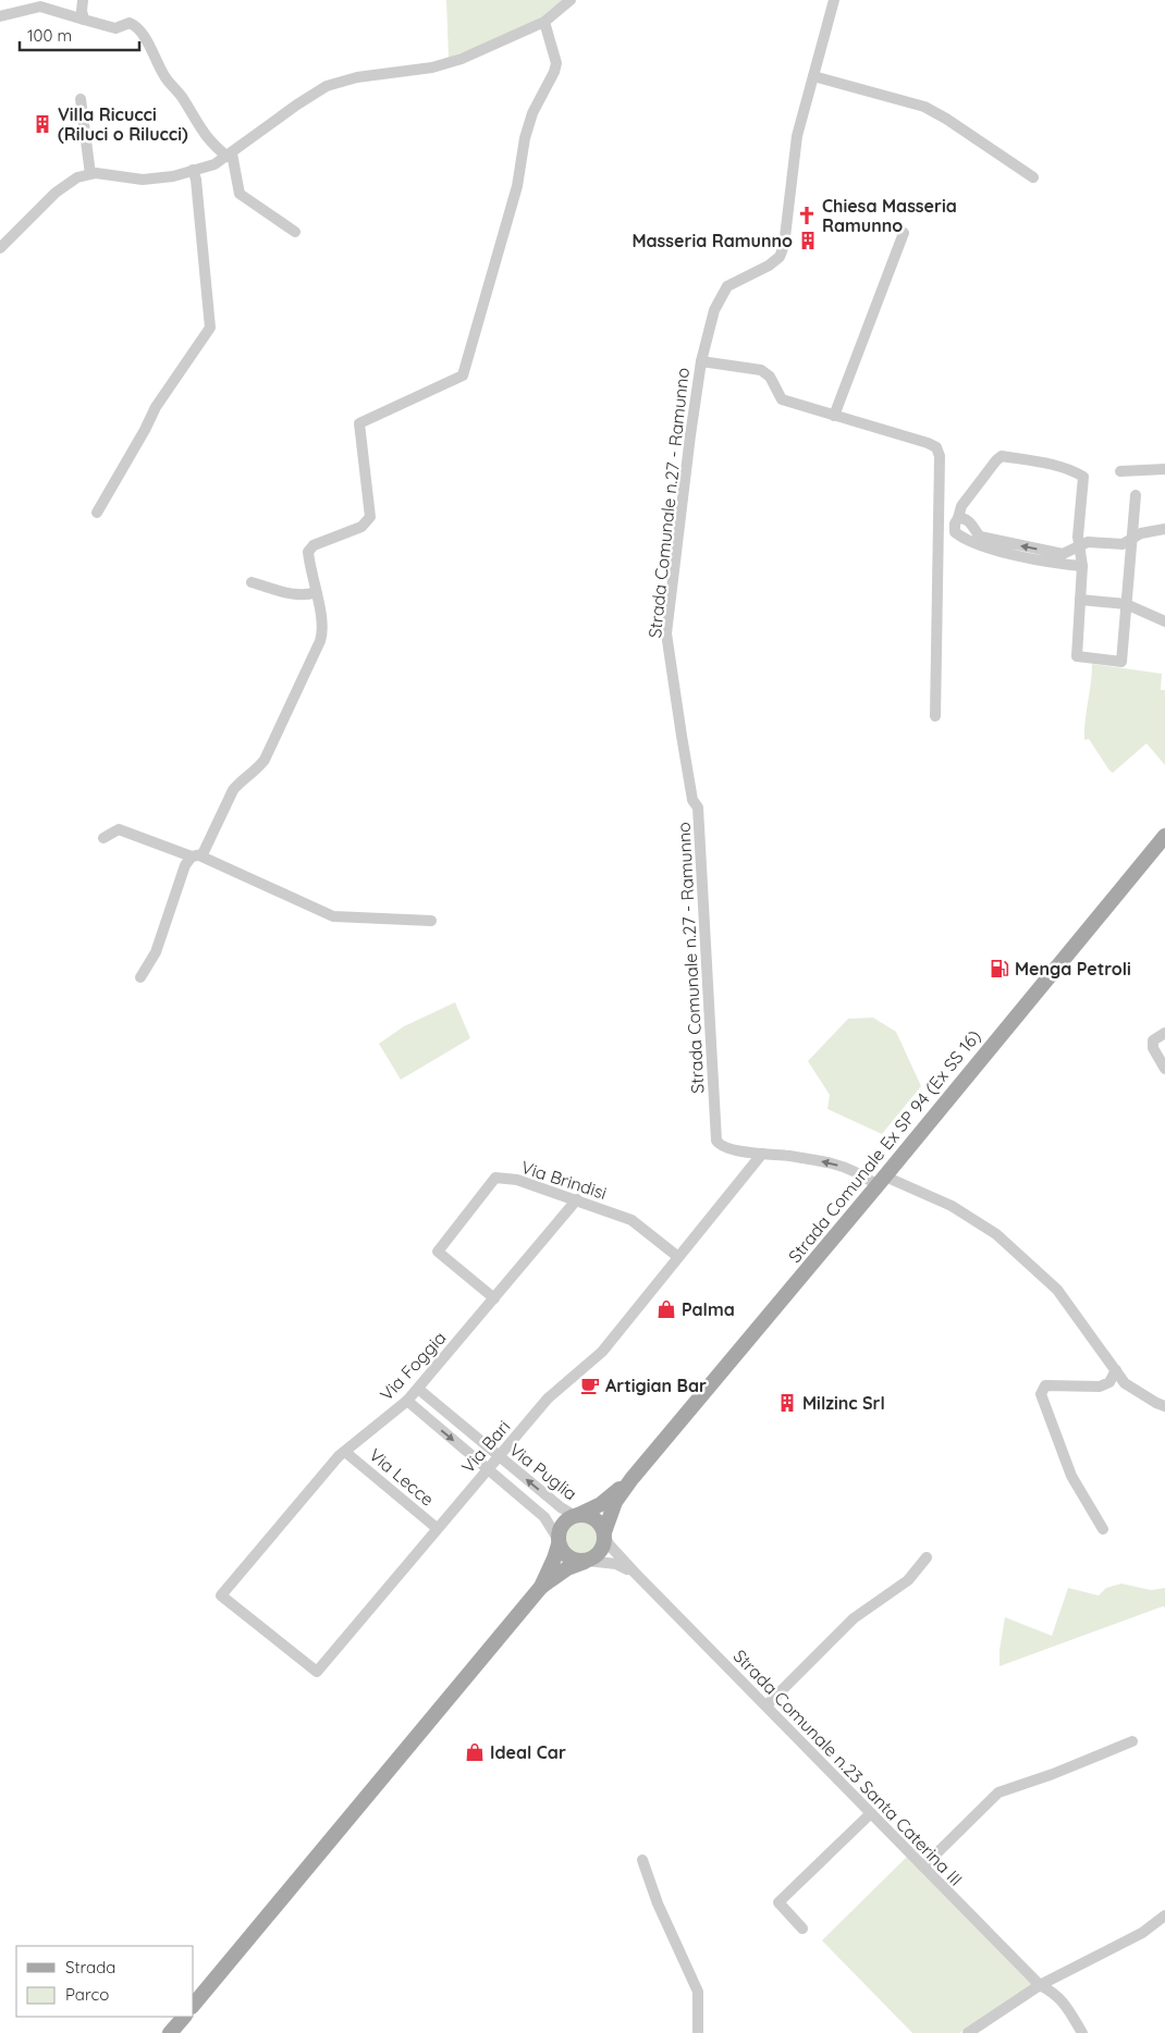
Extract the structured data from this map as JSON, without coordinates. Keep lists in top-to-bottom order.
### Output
{
  "streets": {
    "main road": ["Strada Comunale Ex SP 94 (Ex SS 16)"],
    "street": [
      "Strada Comunale n.27 - Ramunno",
      "Via Brindisi",
      "Via Foggia",
      "Via Bari",
      "Via Puglia",
      "Via Lecce",
      "Strada Comunale n.23 Santa Caterina III"
    ]
  },
  "crossings": [
    ["Strada Comunale n.27 - Ramunno", "Via Bari"],
    ["Strada Comunale Ex SP 94 (Ex SS 16)", "Via Puglia"],
    ["Strada Comunale Ex SP 94 (Ex SS 16)", "Strada Comunale n.23 Santa Caterina III"],
    ["Via Brindisi", "Via Foggia"],
    ["Via Brindisi", "Via Bari"],
    ["Via Foggia", "Via Bari"],
    ["Via Foggia", "Via Puglia"],
    ["Via Foggia", "Via Lecce"],
    ["Via Bari", "Via Puglia"],
    ["Via Bari", "Via Lecce"],
    ["Via Puglia", "Strada Comunale n.23 Santa Caterina III"]
  ],
  "places": {
    "building": ["Villa Ricucci (Riluci o Rilucci)", "Masseria Ramunno", "Milzinc Srl"],
    "church": ["Chiesa Masseria Ramunno"],
    "fuel station": ["Menga Petroli"],
    "shop": ["Palma", "Ideal Car"],
    "cafe": ["Artigian Bar"]
  },
  "legend": ["Strada", "Parco"],
  "scale_bar": "100 m"
}
